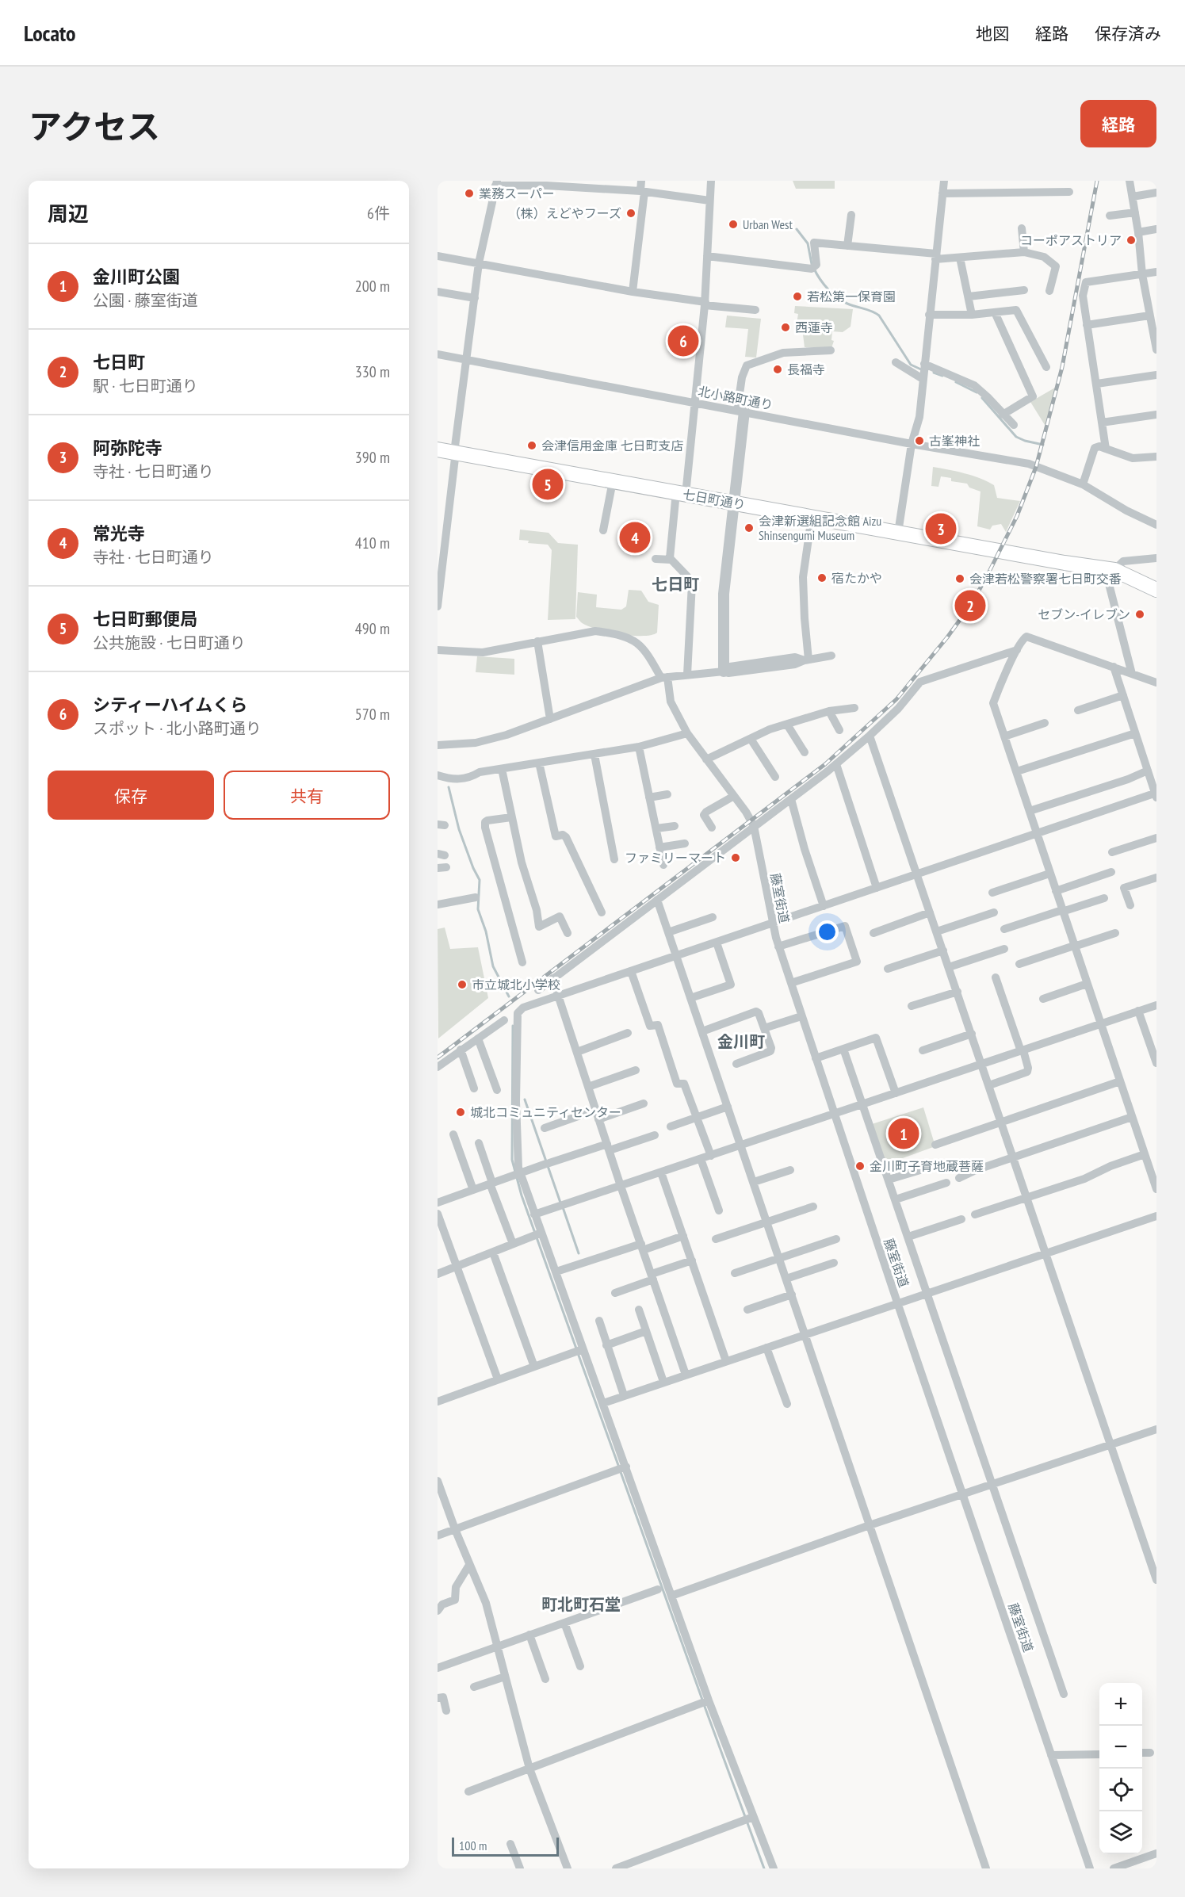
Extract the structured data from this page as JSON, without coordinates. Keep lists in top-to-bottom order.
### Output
{
  "streets": {
    "highway": ["七日町通り"],
    "street": ["北小路町通り", "藤室街道"]
  },
  "districts": ["七日町", "金川町", "町北町石堂"],
  "places": [
    "業務スーパー",
    "（株）えどやフーズ",
    "Urban West",
    "コーポアストリア",
    "若松第一保育園",
    "西蓮寺",
    "長福寺",
    "古峯神社",
    "会津信用金庫 七日町支店",
    "会津新選組記念館 Aizu Shinsengumi Museum",
    "宿たかや",
    "会津若松警察署七日町交番",
    "セブン-イレブン",
    "ファミリーマート",
    "市立城北小学校",
    "城北コミュニティセンター",
    "金川町子育地蔵菩薩"
  ],
  "scale_bar": "100 m",
  "page": {
    "header": "Locato",
    "nav": ["地図", "経路", "保存済み"],
    "title": "アクセス",
    "buttons": [
      "経路",
      ["保存", "共有"]
    ],
    "heading": ["周辺", "6件"],
    "list": [
      {
        "mark": "1",
        "name": "金川町公園",
        "note": "公園 · 藤室街道",
        "value": "200 m"
      },
      {
        "mark": "2",
        "name": "七日町",
        "note": "駅 · 七日町通り",
        "value": "330 m"
      },
      {
        "mark": "3",
        "name": "阿弥陀寺",
        "note": "寺社 · 七日町通り",
        "value": "390 m"
      },
      {
        "mark": "4",
        "name": "常光寺",
        "note": "寺社 · 七日町通り",
        "value": "410 m"
      },
      {
        "mark": "5",
        "name": "七日町郵便局",
        "note": "公共施設 · 七日町通り",
        "value": "490 m"
      },
      {
        "mark": "6",
        "name": "シティーハイムくら",
        "note": "スポット · 北小路町通り",
        "value": "570 m"
      }
    ],
    "pins": [
      "6",
      "5",
      "3",
      "4",
      "2",
      "1"
    ],
    "map_buttons": ["+", "−"],
    "scale": "100 m"
  }
}
